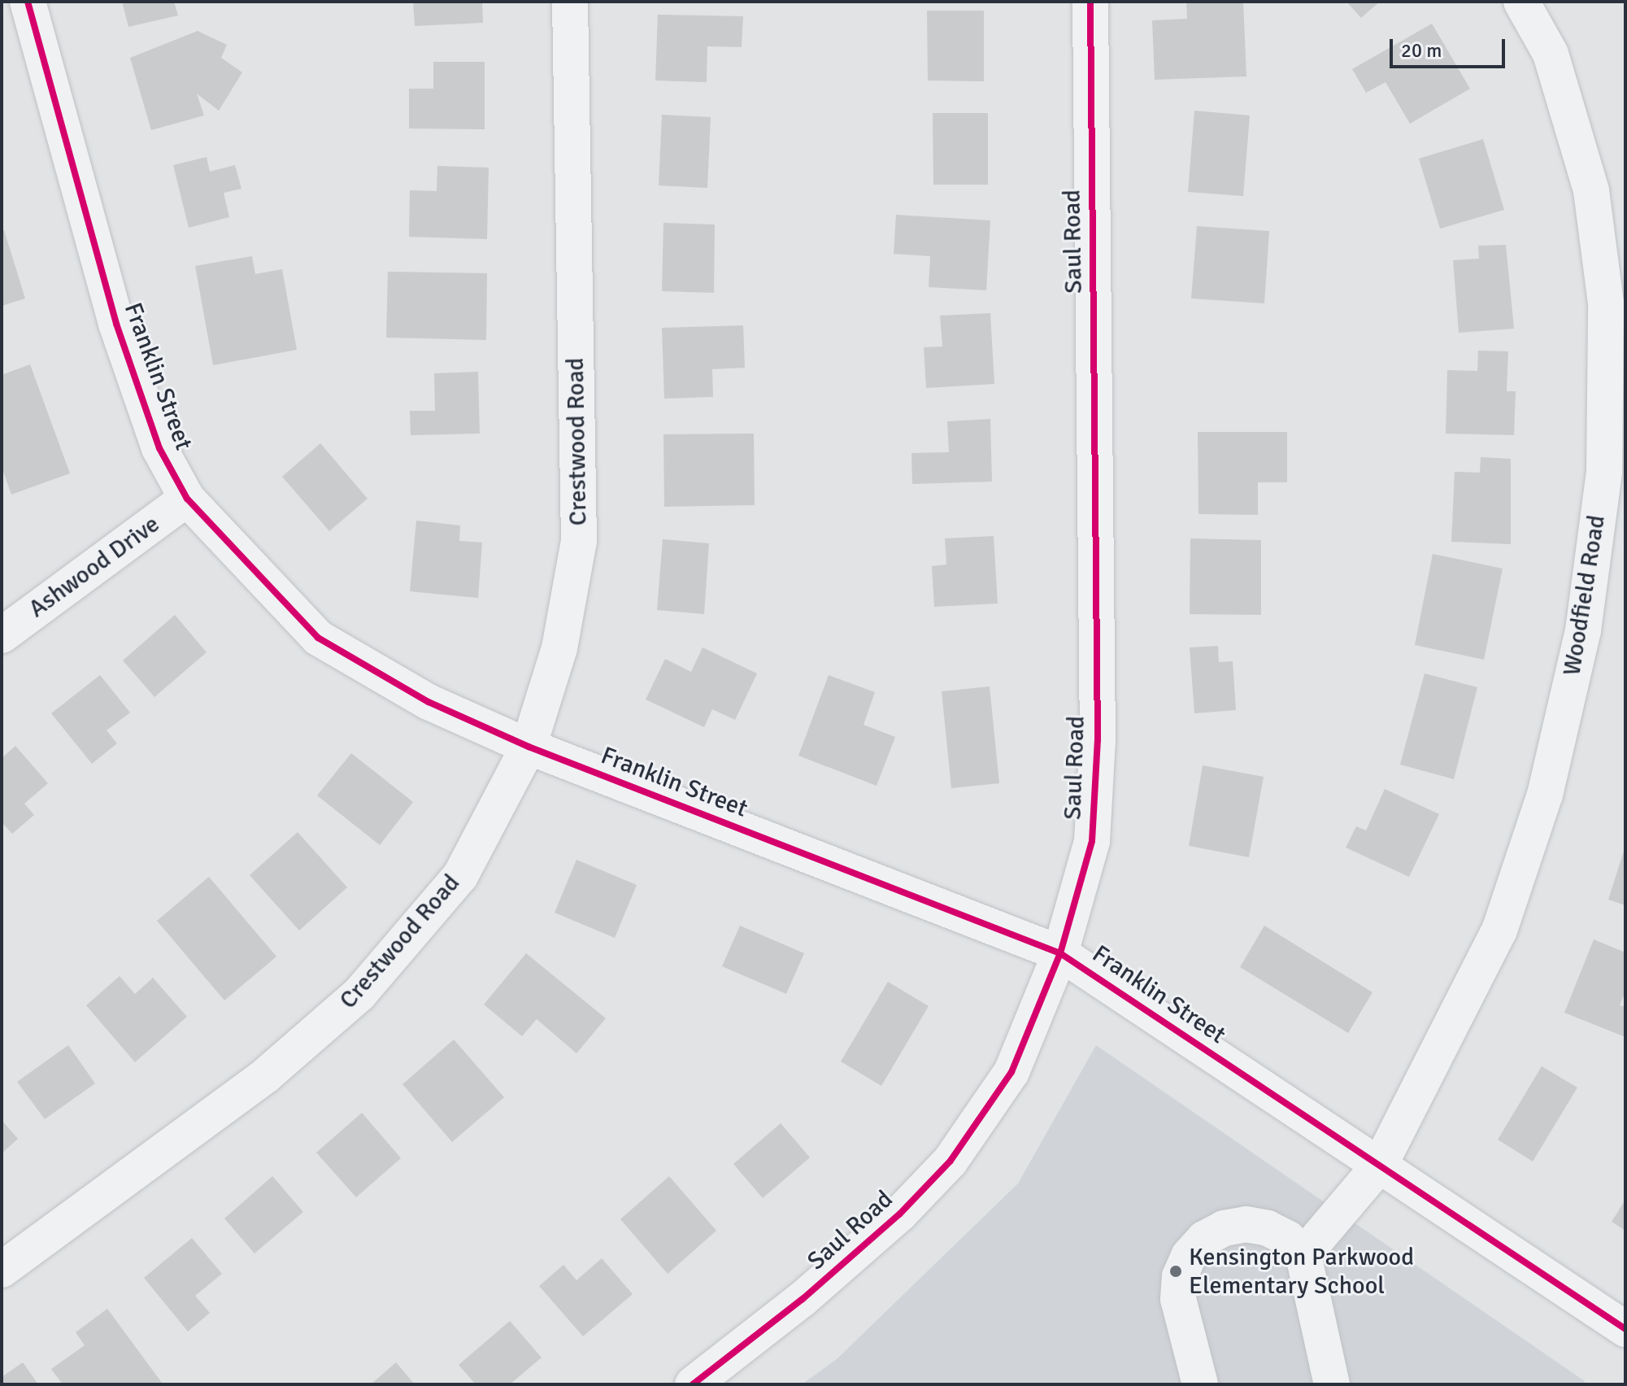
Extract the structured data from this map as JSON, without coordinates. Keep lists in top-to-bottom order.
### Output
{
  "streets": {
    "street": [
      "Saul Road",
      "Franklin Street",
      "Crestwood Road",
      "Ashwood Drive",
      "Woodfield Road"
    ]
  },
  "crossings": [
    ["Saul Road", "Franklin Street"],
    ["Franklin Street", "Crestwood Road"],
    ["Franklin Street", "Ashwood Drive"],
    ["Franklin Street", "Woodfield Road"]
  ],
  "places": ["Kensington Parkwood Elementary School"],
  "scale_bar": "20 m"
}
